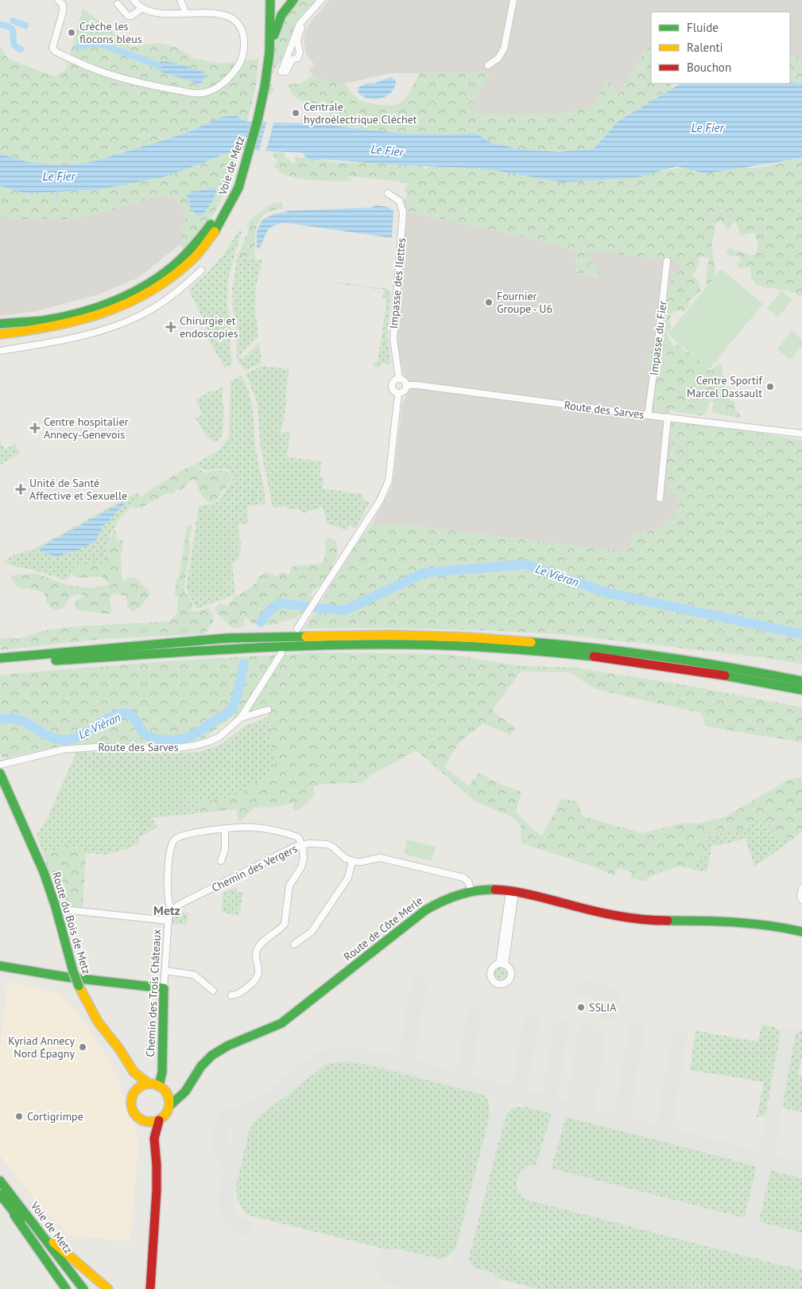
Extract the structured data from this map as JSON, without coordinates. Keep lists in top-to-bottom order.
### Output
{
  "streets": {
    "main road": [
      "Voie de Metz",
      "Route du Bois de Metz",
      "Route de Côte Merle",
      "Chemin des Trois Châteaux"
    ],
    "street": [
      "Impasse des Ilettes",
      "Impasse du Fier",
      "Route des Sarves",
      "Chemin des Vergers"
    ]
  },
  "crossings": [
    ["Impasse des Ilettes", "Route des Sarves"],
    ["Impasse du Fier", "Route des Sarves"],
    ["Chemin des Vergers", "Chemin des Trois Châteaux"],
    ["Route du Bois de Metz", "Route de Côte Merle"],
    ["Route du Bois de Metz", "Chemin des Trois Châteaux"],
    ["Route de Côte Merle", "Chemin des Trois Châteaux"]
  ],
  "districts": ["Metz"],
  "water": ["Le Fier", "Le Viéran"],
  "places": {
    "other": [
      "Crèche les flocons bleus",
      "Centrale hydroélectrique Cléchet",
      "Fournier Groupe - U6",
      "Centre Sportif Marcel Dassault",
      "SSLIA",
      "Kyriad Annecy Nord Épagny",
      "Cortigrimpe"
    ],
    "health": ["Chirurgie et endoscopies", "Centre hospitalier Annecy-Genevois", "Unité de Santé Affective et Sexuelle"]
  },
  "legend": ["Fluide", "Ralenti", "Bouchon"]
}
